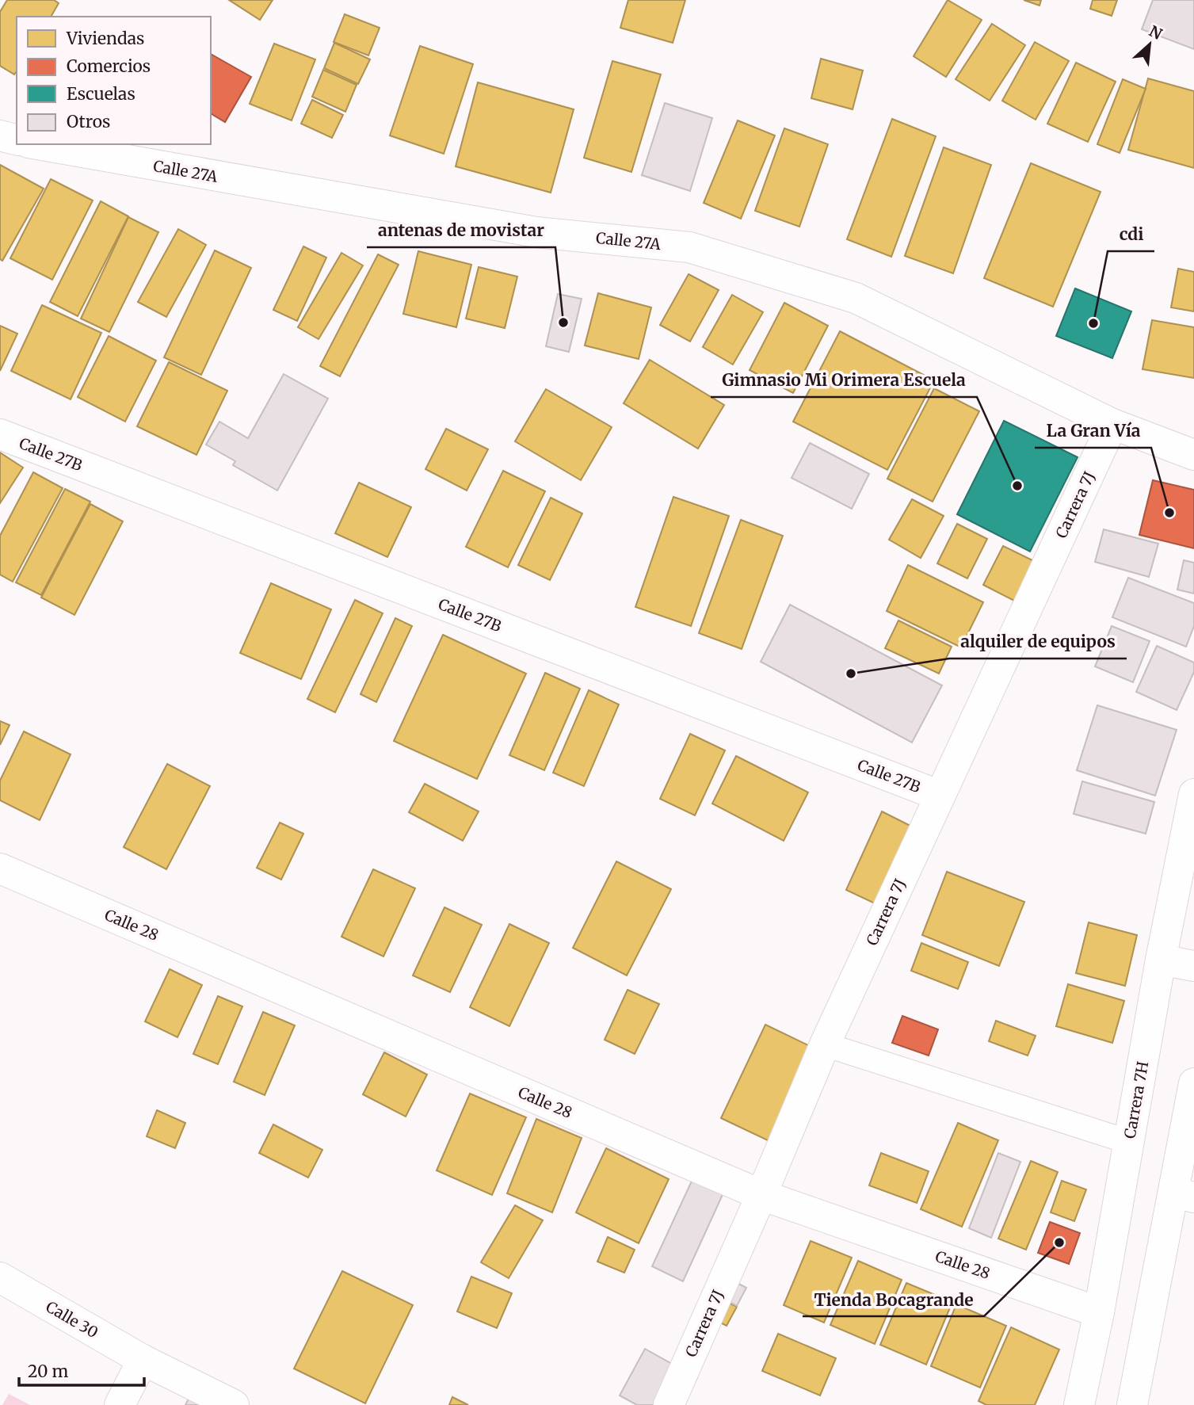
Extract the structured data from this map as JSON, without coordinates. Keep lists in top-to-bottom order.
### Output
{
  "streets": {
    "street": [
      "Calle 27A",
      "Calle 27B",
      "Carrera 7J",
      "Calle 28",
      "Carrera 7H",
      "Calle 30"
    ]
  },
  "crossings": [
    ["Calle 27A", "Carrera 7J"],
    ["Calle 27B", "Carrera 7J"],
    ["Carrera 7J", "Calle 28"],
    ["Calle 28", "Carrera 7H"]
  ],
  "places": [
    "antenas de movistar",
    "cdi",
    "Gimnasio Mi Orimera Escuela",
    "La Gran Vía",
    "alquiler de equipos",
    "Tienda Bocagrande"
  ],
  "legend": [
    "Viviendas",
    "Comercios",
    "Escuelas",
    "Otros"
  ],
  "scale_bar": "20 m",
  "north": "top right"
}
